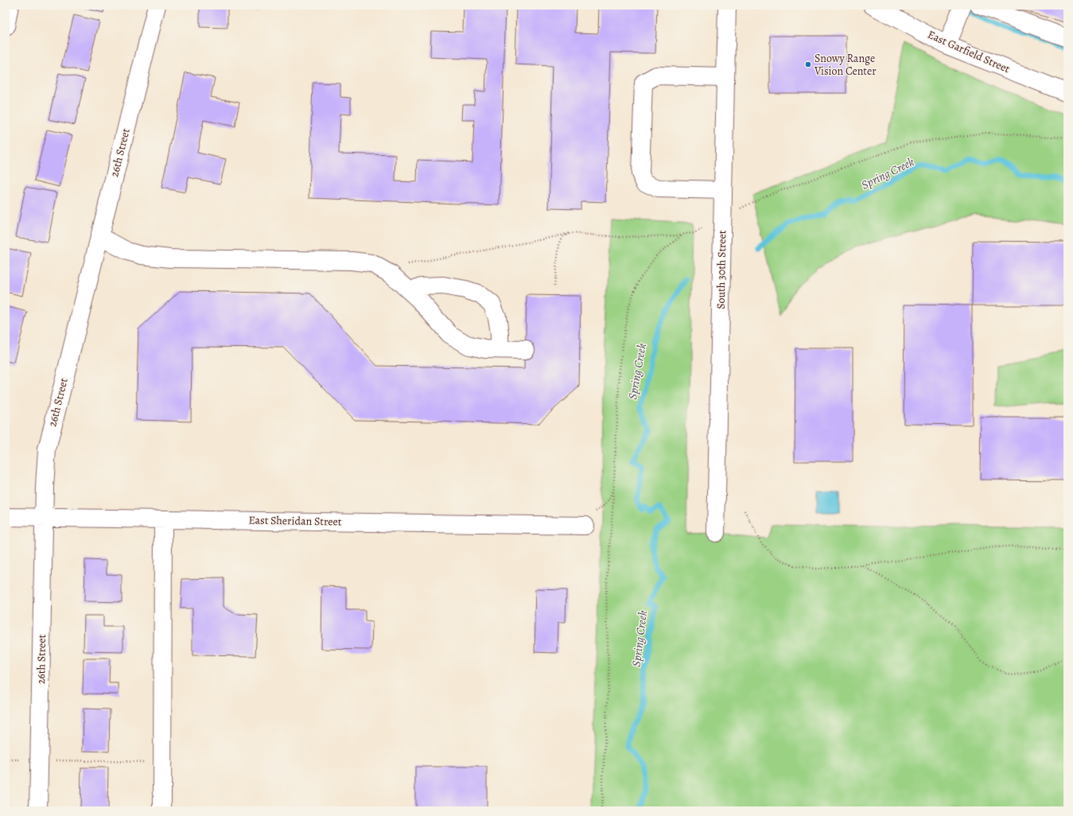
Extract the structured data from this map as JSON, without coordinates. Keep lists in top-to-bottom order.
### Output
{
  "streets": {
    "street": [
      "East Garfield Street",
      "26th Street",
      "South 30th Street",
      "East Sheridan Street"
    ]
  },
  "crossings": [
    ["26th Street", "East Sheridan Street"]
  ],
  "water": ["Spring Creek"],
  "places": ["Snowy Range Vision Center"]
}
